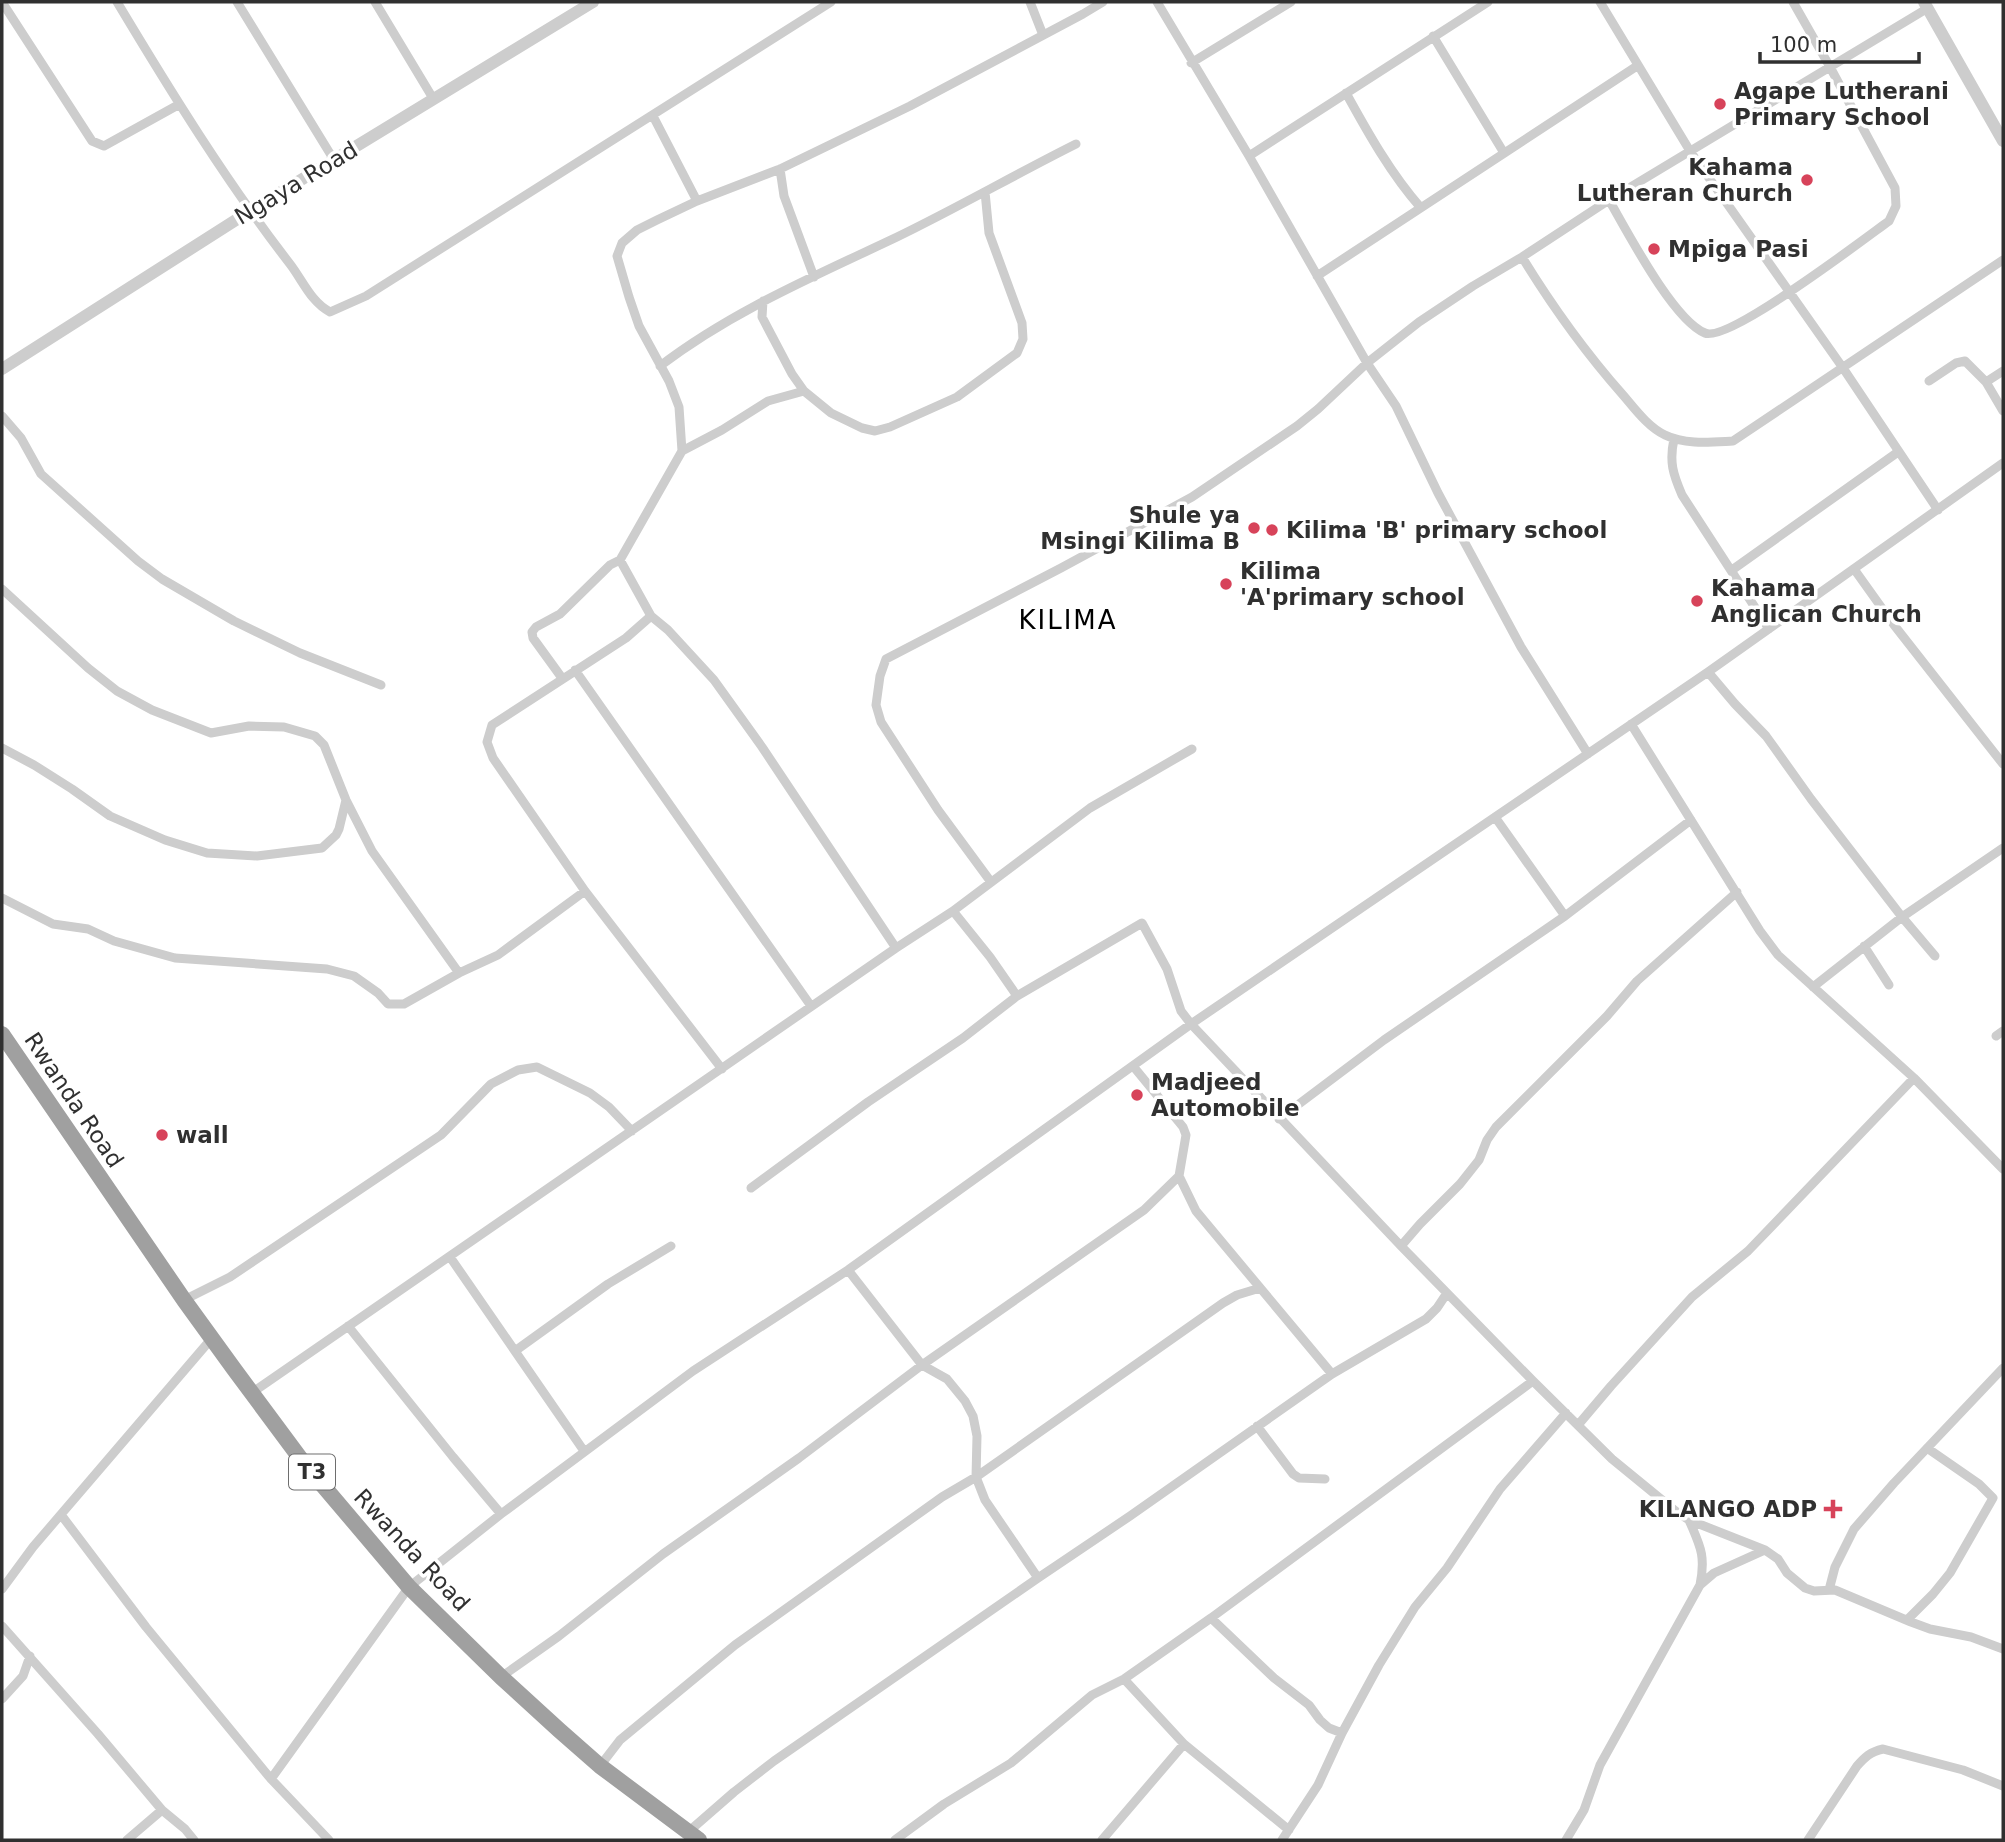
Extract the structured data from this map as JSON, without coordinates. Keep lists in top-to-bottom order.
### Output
{
  "streets": {
    "highway": ["Rwanda Road", "T3"],
    "street": ["Ngaya Road"]
  },
  "districts": ["KILIMA"],
  "places": {
    "other": [
      "Agape Lutherani Primary School",
      "Kahama Lutheran Church",
      "Mpiga Pasi",
      "Shule ya Msingi Kilima B",
      "Kilima 'B' primary school",
      "Kilima 'A'primary school",
      "Kahama Anglican Church",
      "Madjeed Automobile",
      "wall"
    ],
    "health": ["KILANGO ADP"]
  },
  "scale_bar": "100 m"
}
